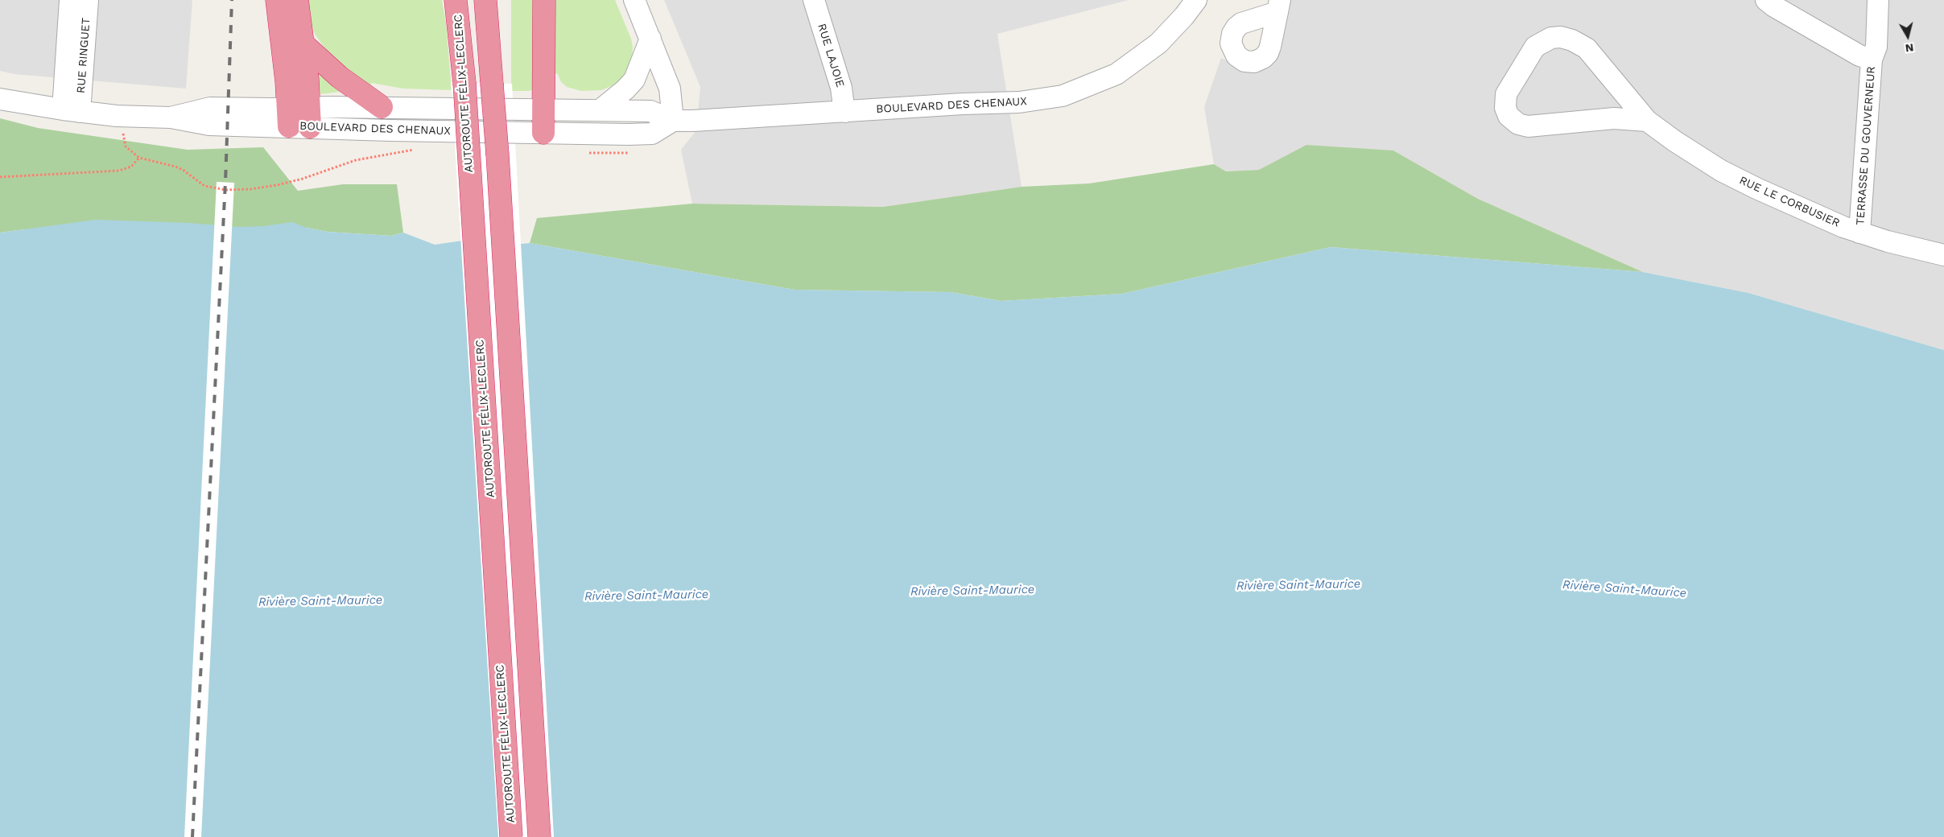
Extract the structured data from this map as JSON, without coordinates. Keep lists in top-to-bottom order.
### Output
{
  "streets": {
    "highway": ["AUTOROUTE FÉLIX-LECLERC"],
    "street": [
      "RUE RINGUET",
      "RUE LAJOIE",
      "BOULEVARD DES CHENAUX",
      "TERRASSE DU GOUVERNEUR",
      "RUE LE CORBUSIER"
    ]
  },
  "crossings": [
    ["RUE RINGUET", "BOULEVARD DES CHENAUX"],
    ["RUE LAJOIE", "BOULEVARD DES CHENAUX"],
    ["TERRASSE DU GOUVERNEUR", "RUE LE CORBUSIER"]
  ],
  "water": ["Rivière Saint-Maurice"],
  "north": "bottom"
}
